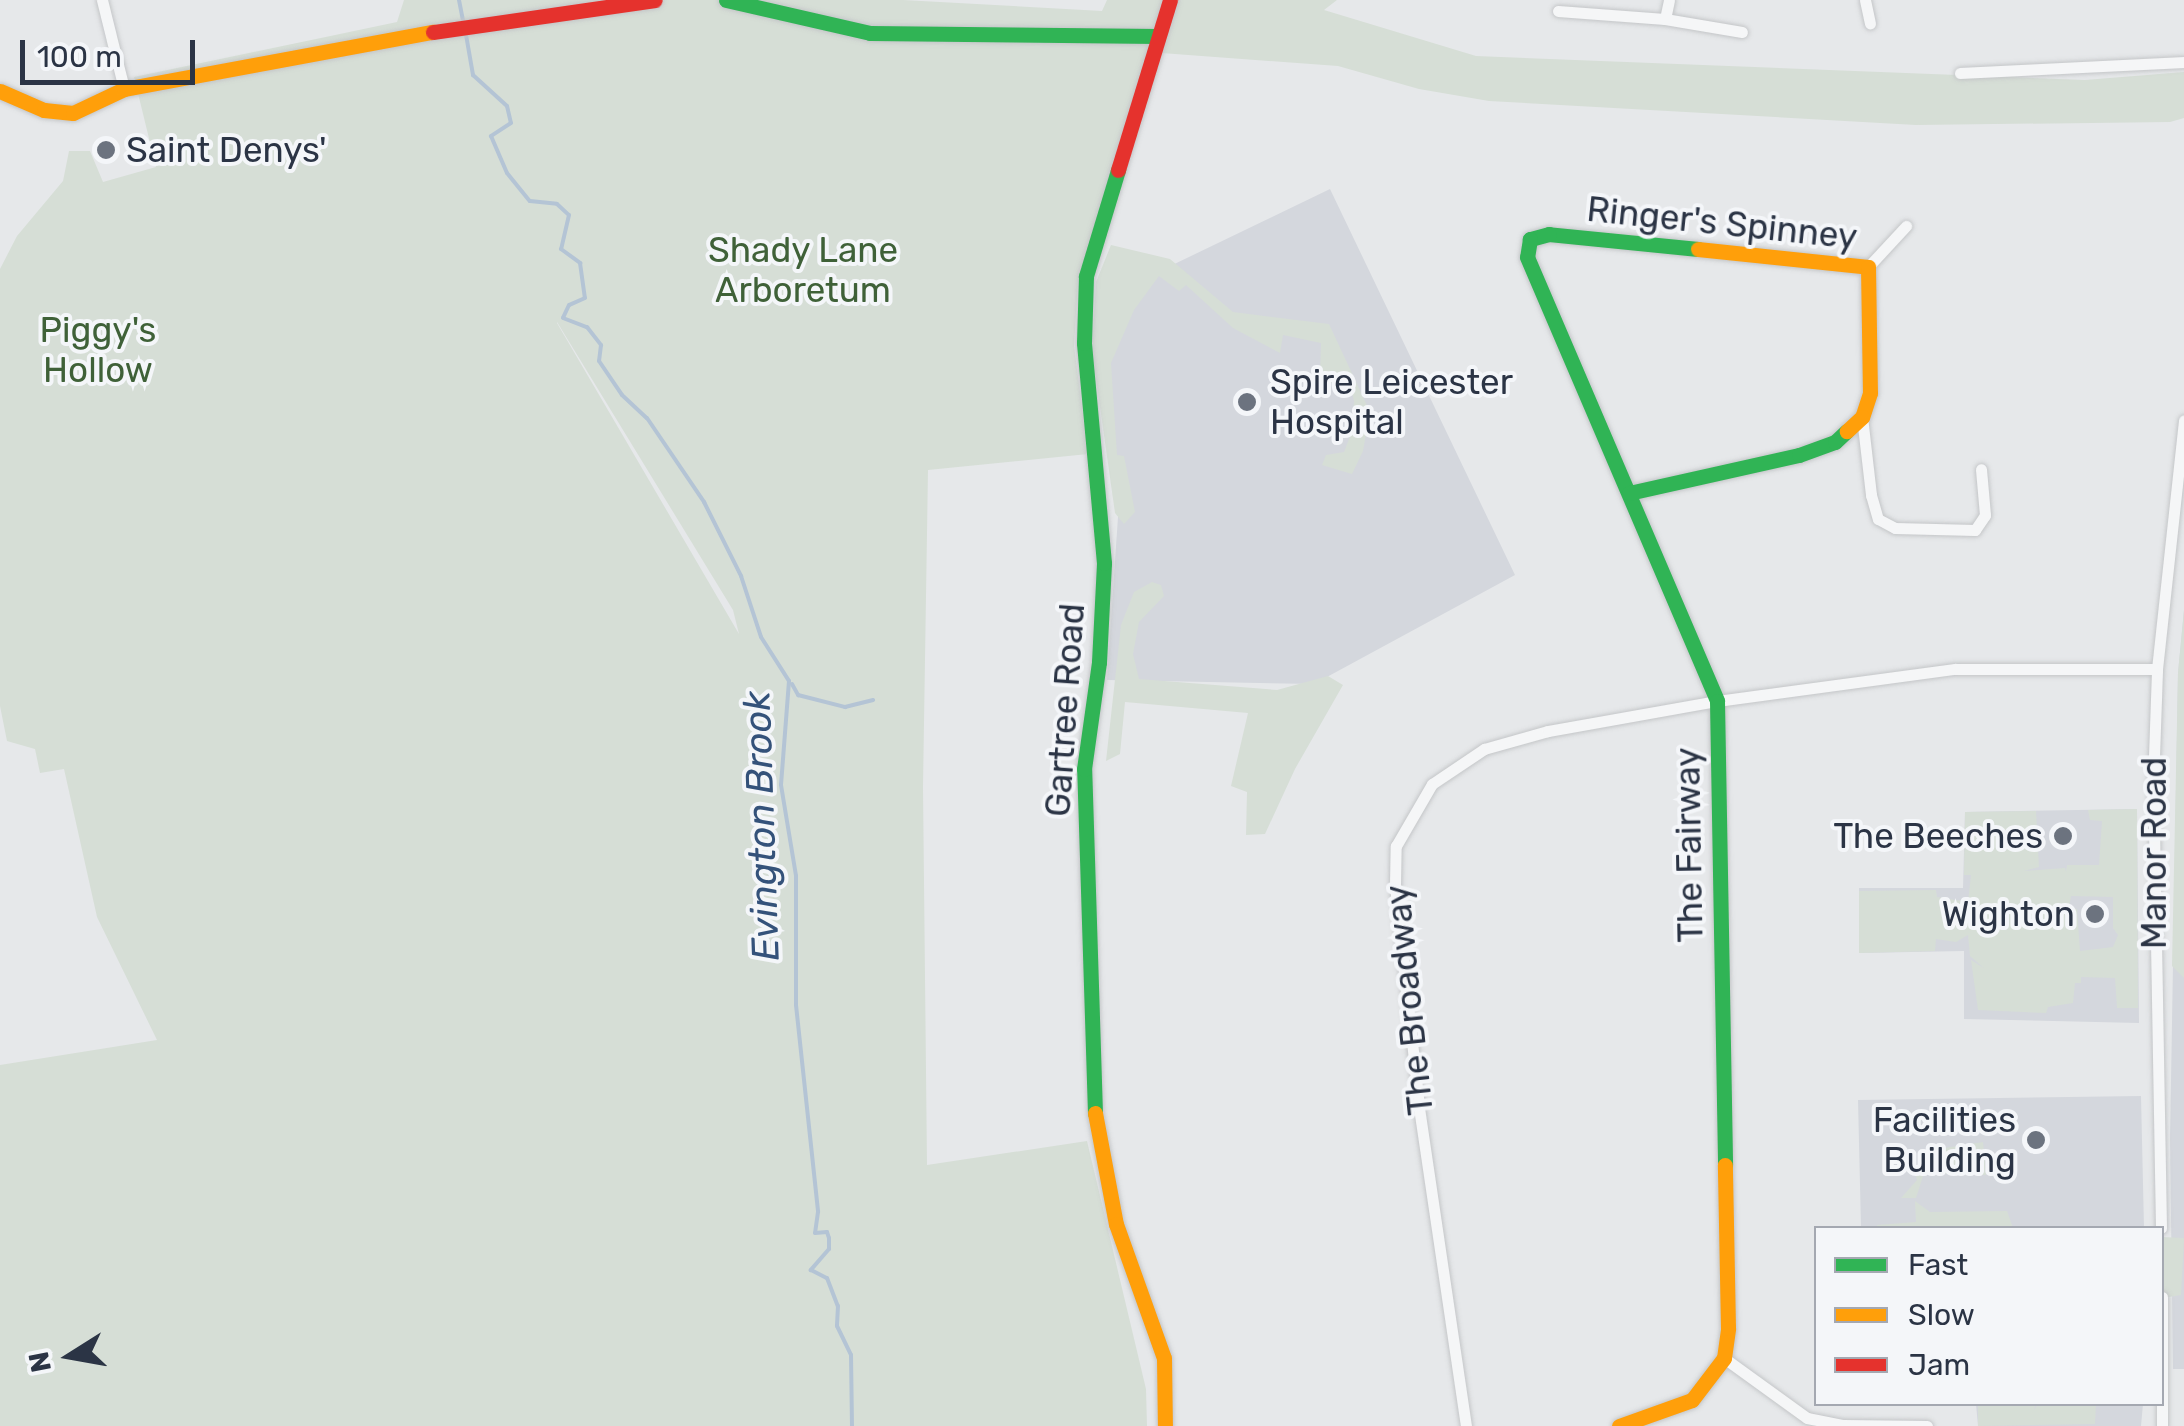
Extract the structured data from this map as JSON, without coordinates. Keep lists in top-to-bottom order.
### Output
{
  "streets": {
    "street": [
      "Ringer's Spinney",
      "Gartree Road",
      "The Fairway",
      "Manor Road",
      "The Broadway"
    ]
  },
  "crossings": [
    ["Ringer's Spinney", "The Fairway"],
    ["The Fairway", "The Broadway"],
    ["Manor Road", "The Broadway"]
  ],
  "water": ["Evington Brook"],
  "parks": ["Shady Lane Arboretum", "Piggy's Hollow"],
  "places": [
    "Saint Denys'",
    "Spire Leicester Hospital",
    "The Beeches",
    "Wighton",
    "Facilities Building"
  ],
  "legend": ["Fast", "Slow", "Jam"],
  "scale_bar": "100 m",
  "north": "left"
}
